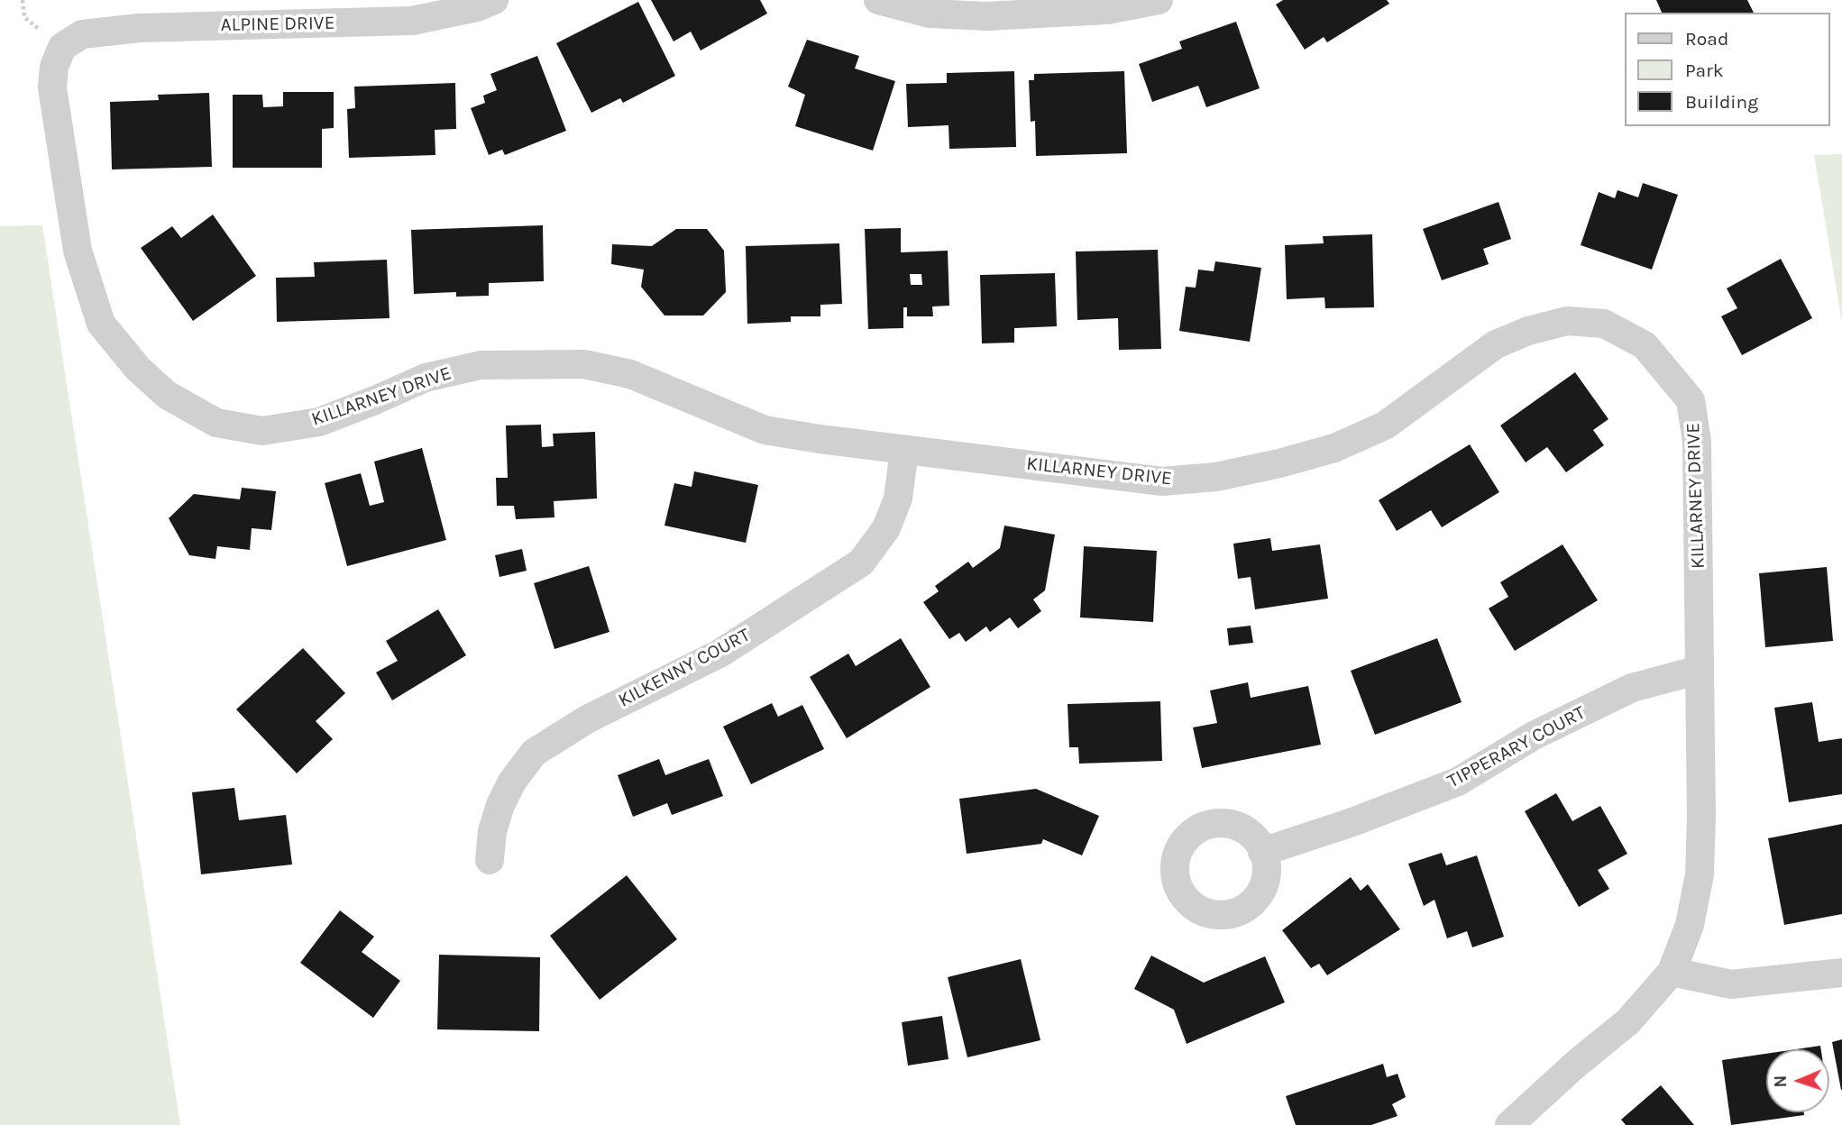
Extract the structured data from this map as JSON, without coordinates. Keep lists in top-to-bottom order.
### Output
{
  "streets": {
    "street": [
      "ALPINE DRIVE",
      "KILLARNEY DRIVE",
      "KILKENNY COURT",
      "TIPPERARY COURT"
    ]
  },
  "crossings": [
    ["ALPINE DRIVE", "KILLARNEY DRIVE"],
    ["KILLARNEY DRIVE", "KILKENNY COURT"],
    ["KILLARNEY DRIVE", "TIPPERARY COURT"]
  ],
  "legend": ["Road", "Park", "Building"],
  "north": "left"
}
